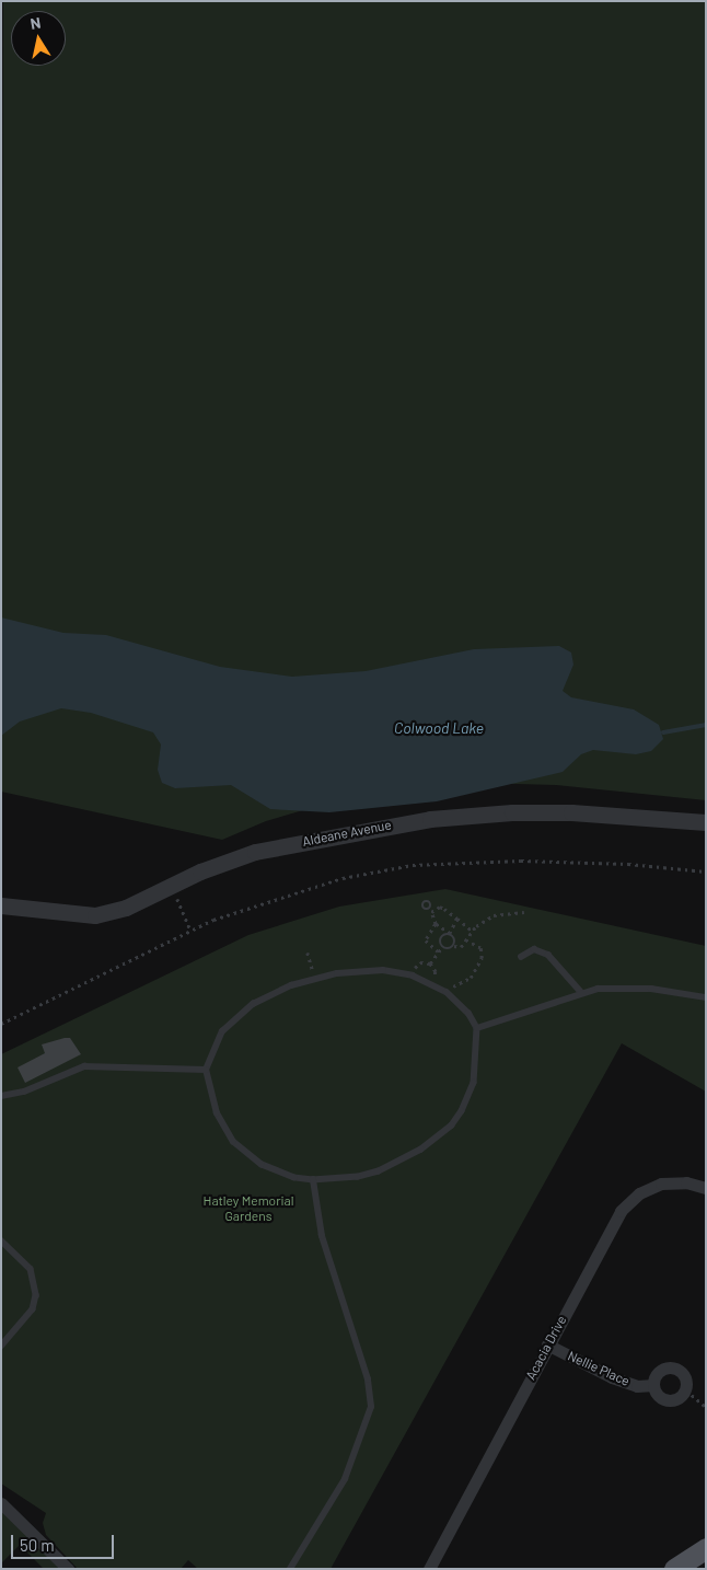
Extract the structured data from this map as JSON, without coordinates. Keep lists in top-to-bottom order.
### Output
{
  "streets": {
    "street": ["Aldeane Avenue", "Acacia Drive", "Nellie Place"]
  },
  "crossings": [
    ["Acacia Drive", "Nellie Place"]
  ],
  "water": ["Colwood Lake"],
  "parks": ["Hatley Memorial Gardens"],
  "scale_bar": "50 m",
  "north": "top"
}
